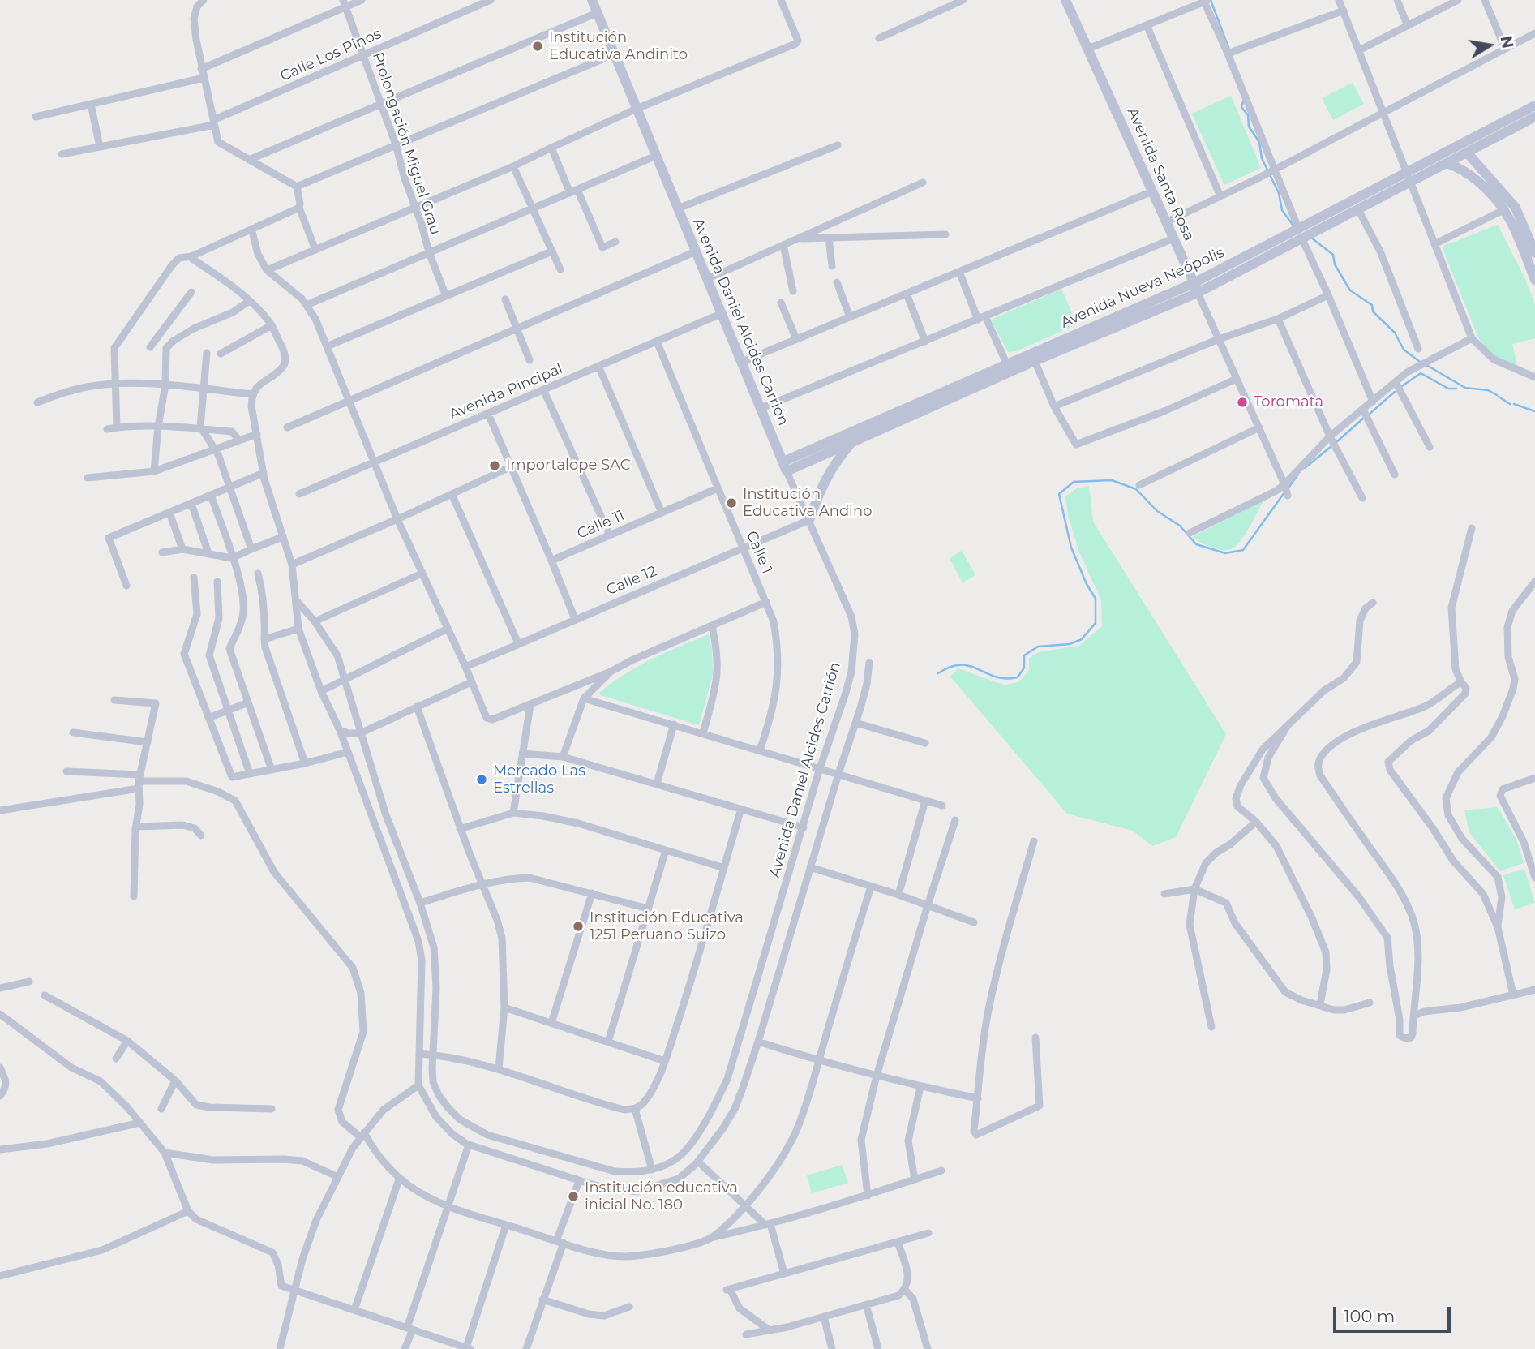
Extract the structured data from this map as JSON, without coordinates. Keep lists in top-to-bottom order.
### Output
{
  "streets": {
    "street": [
      "Calle Los Pinos",
      "Prolongación Miguel Grau",
      "Avenida Santa Rosa",
      "Avenida Nueva Neópolis",
      "Avenida Daniel Alcides Carrión",
      "Avenida Pincipal",
      "Calle 11",
      "Calle 1",
      "Calle 12"
    ]
  },
  "crossings": [
    ["Calle Los Pinos", "Prolongación Miguel Grau"],
    ["Avenida Santa Rosa", "Avenida Nueva Neópolis"],
    ["Avenida Nueva Neópolis", "Avenida Daniel Alcides Carrión"],
    ["Avenida Daniel Alcides Carrión", "Avenida Pincipal"],
    ["Avenida Daniel Alcides Carrión", "Calle 12"],
    ["Avenida Pincipal", "Calle 1"],
    ["Calle 11", "Calle 1"],
    ["Calle 1", "Calle 12"]
  ],
  "places": [
    "Institución Educativa Andinito",
    "Toromata",
    "Importalope SAC",
    "Institución Educativa Andino",
    "Mercado Las Estrellas",
    "Institución Educativa 1251 Peruano Suizo",
    "Institución educativa inicial No. 180"
  ],
  "scale_bar": "100 m",
  "north": "right"
}
